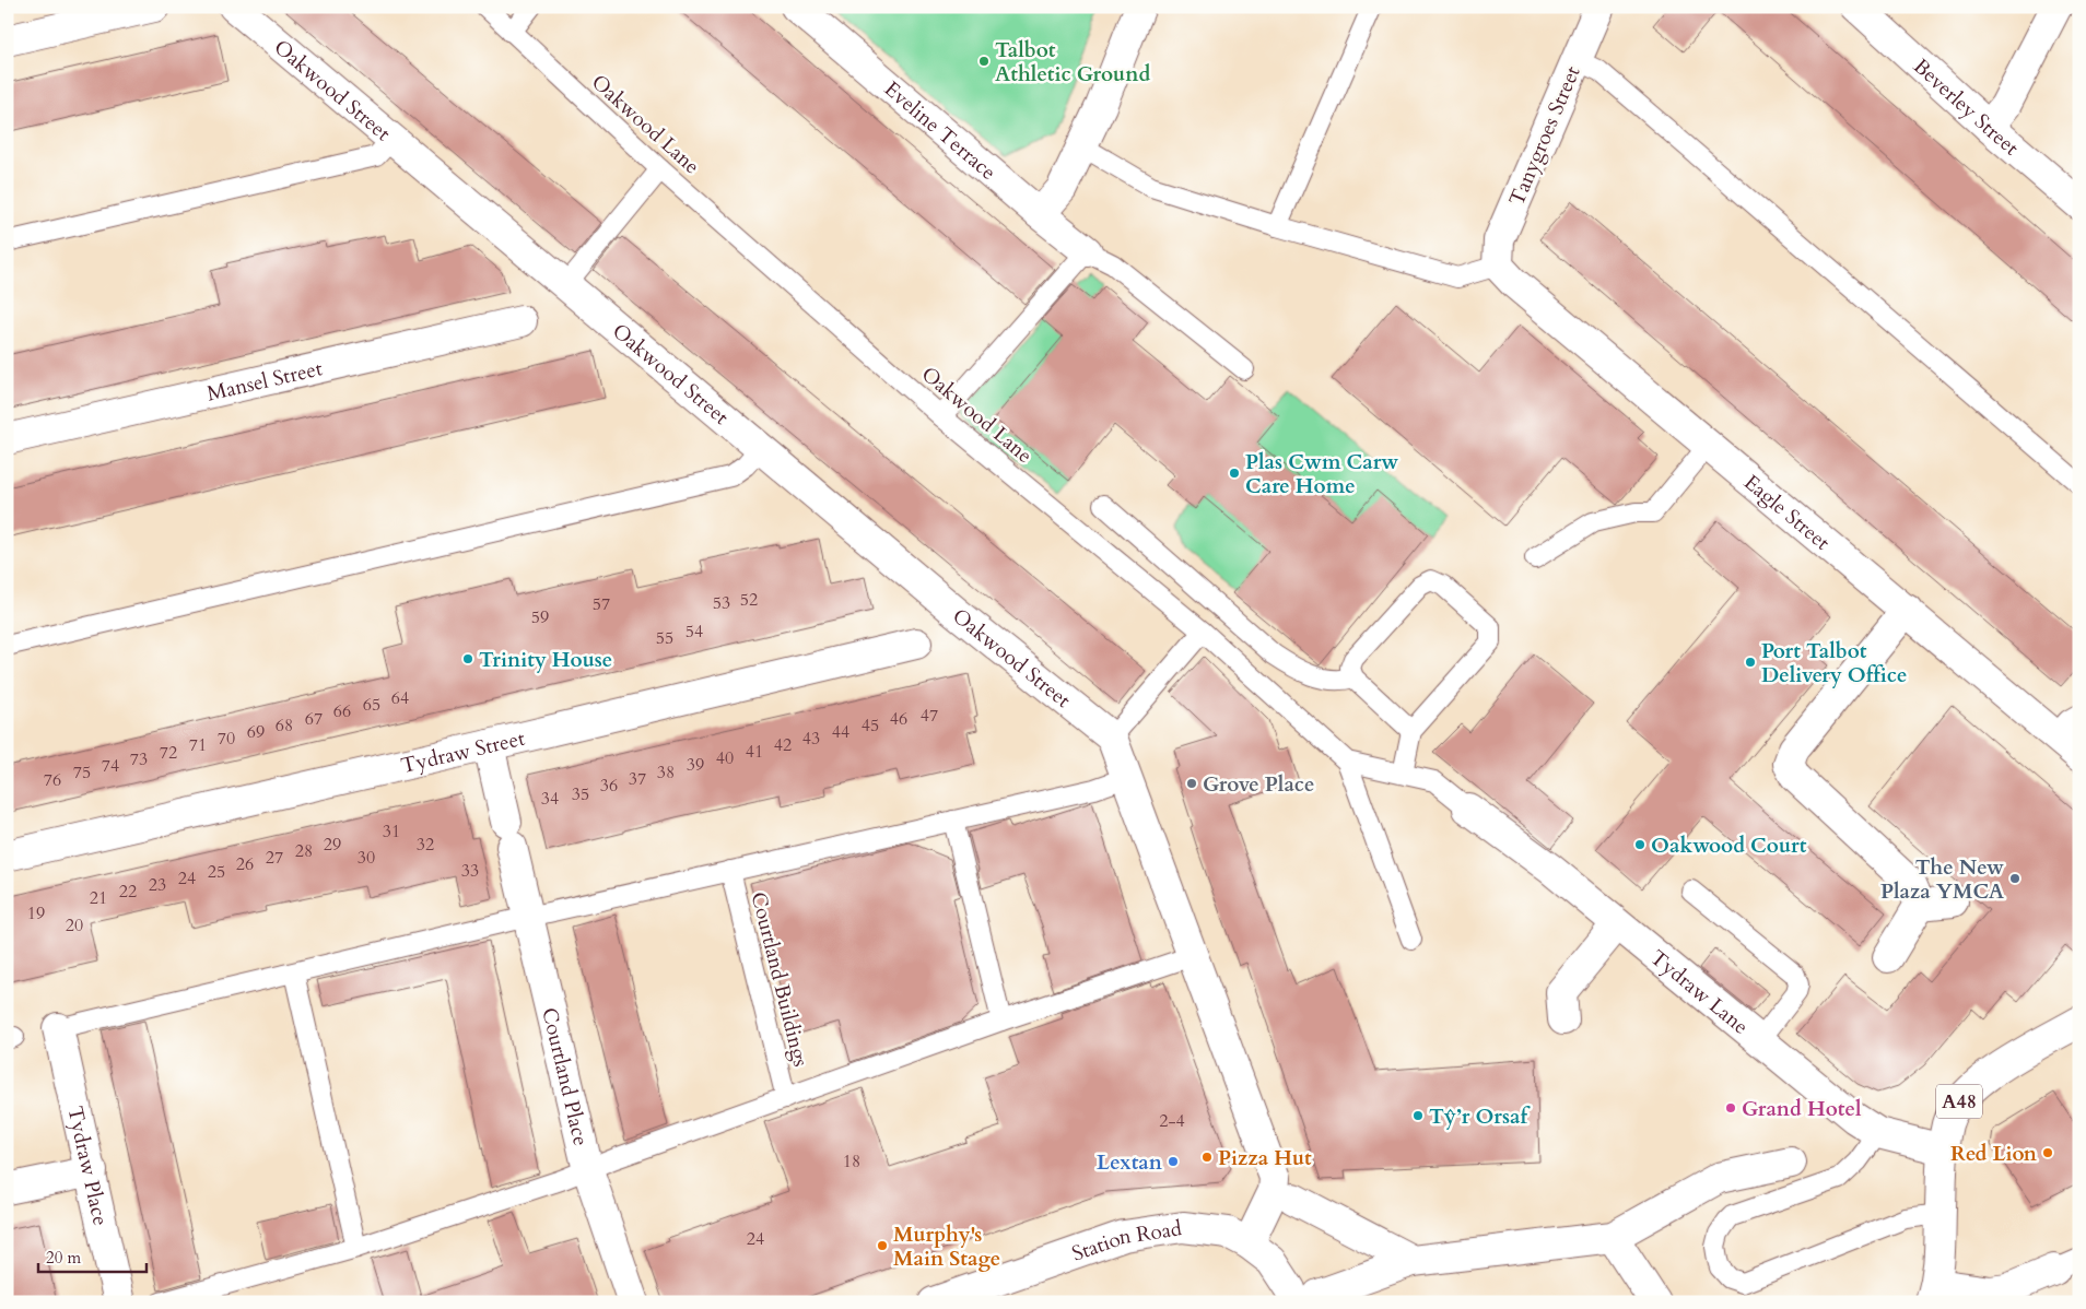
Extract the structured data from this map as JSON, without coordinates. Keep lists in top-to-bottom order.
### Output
{
  "streets": {
    "street": [
      "Oakwood Street",
      "Beverley Street",
      "Eveline Terrace",
      "Tanygroes Street",
      "Mansel Street",
      "Eagle Street",
      "Tydraw Street",
      "Tydraw Lane",
      "Courtland Place",
      "A48",
      "Tydraw Place",
      "Station Road"
    ],
    "lane": ["Oakwood Lane", "Courtland Buildings"]
  },
  "crossings": [
    ["Oakwood Lane", "Tydraw Lane"],
    ["Tanygroes Street", "Eagle Street"],
    ["Tydraw Street", "Courtland Place"],
    ["Tydraw Lane", "A48"]
  ],
  "places": [
    "Talbot Athletic Ground",
    "Plas Cwm Carw Care Home",
    "Trinity House",
    "Port Talbot Delivery Office",
    "Grove Place",
    "Oakwood Court",
    "The New Plaza YMCA",
    "Grand Hotel",
    "Tŷ’r Orsaf",
    "Red Lion",
    "Pizza Hut",
    "Lextan",
    "Murphy's Main Stage"
  ],
  "house_numbers": [
    "52",
    "53",
    "57",
    "59",
    "54",
    "55",
    "64",
    "65",
    "66",
    "47",
    "67",
    "46",
    "68",
    "45",
    "69",
    "44",
    "70",
    "43",
    "71",
    "42",
    "41",
    "72",
    "40",
    "73",
    "39",
    "74",
    "75",
    "38",
    "37",
    "76",
    "36",
    "35",
    "34",
    "31",
    "29",
    "32",
    "28",
    "27",
    "30",
    "26",
    "33",
    "25",
    "24",
    "23",
    "22",
    "21",
    "19",
    "20",
    "2-4",
    "18",
    "24"
  ],
  "scale_bar": "20 m"
}
